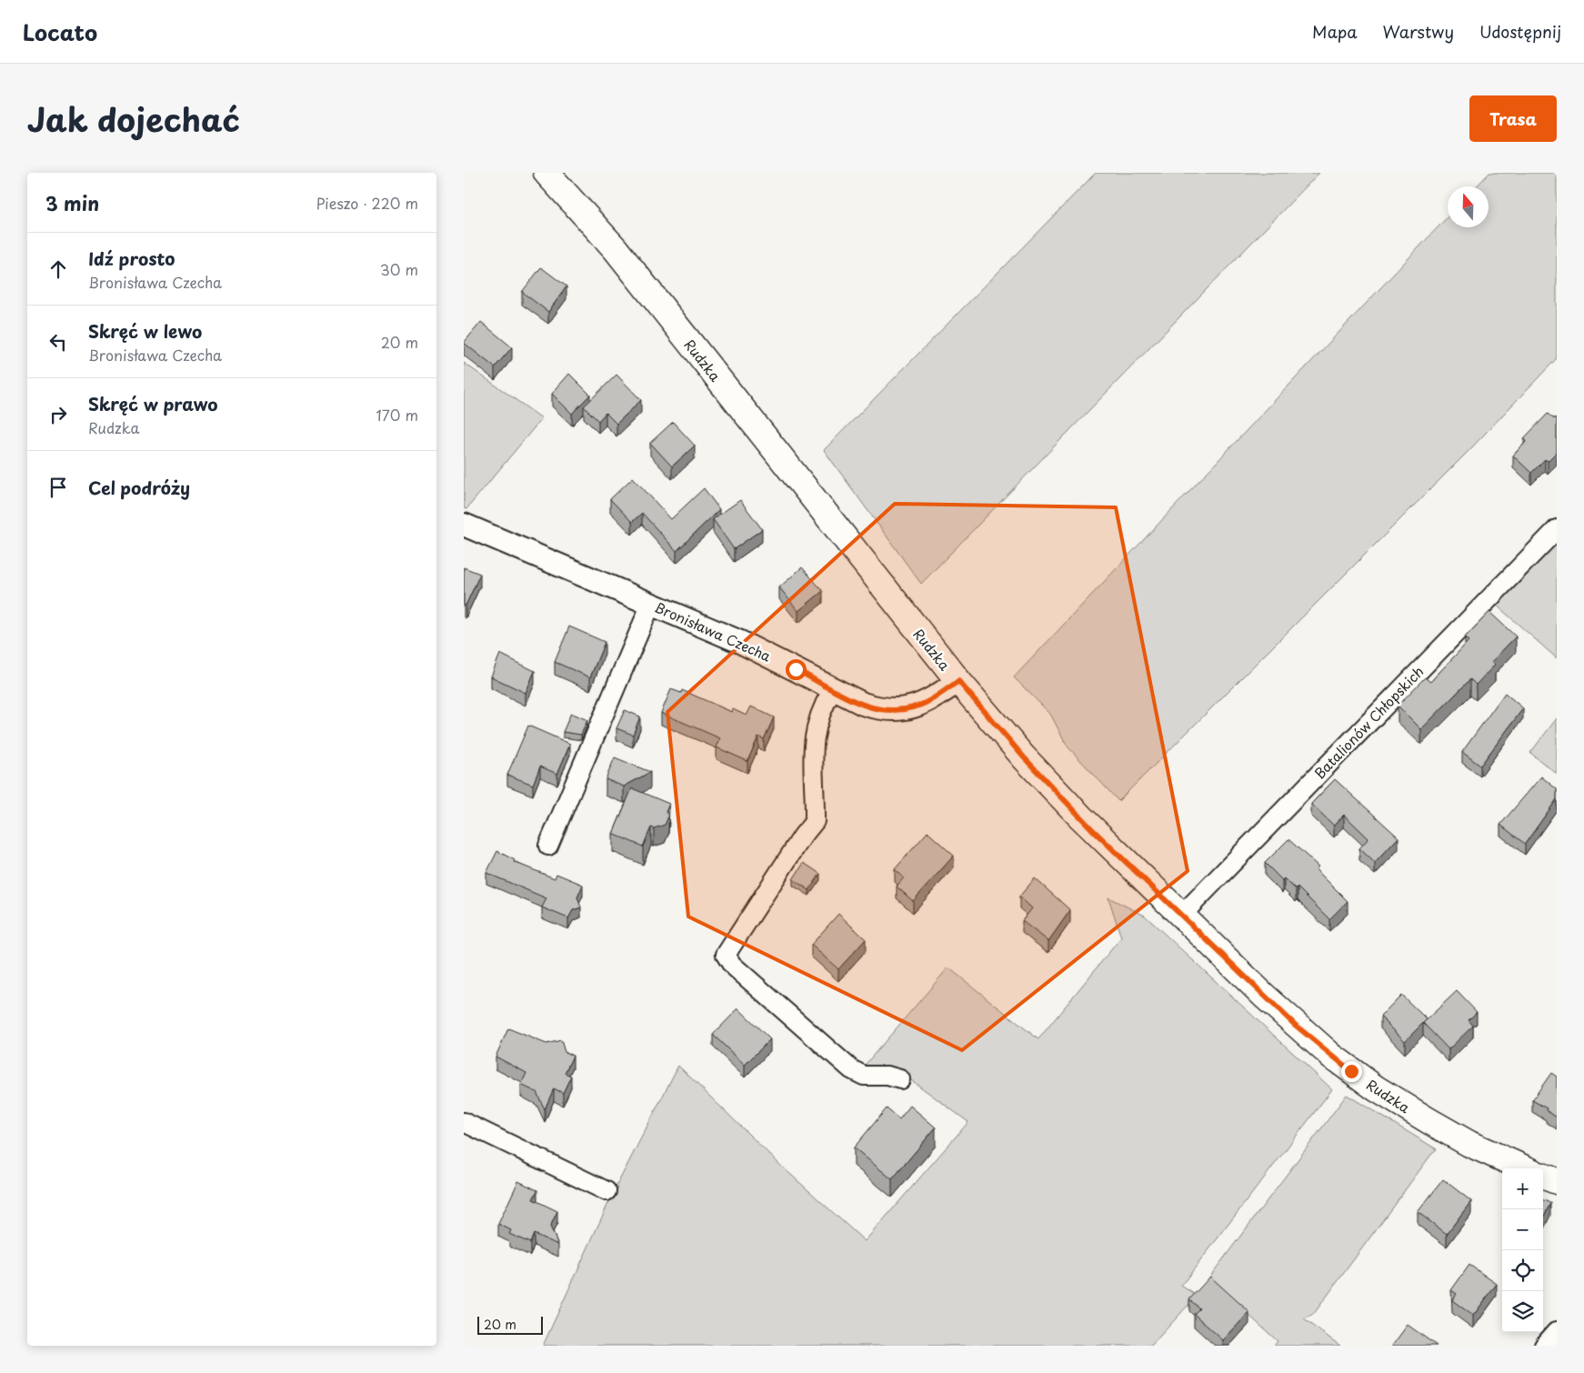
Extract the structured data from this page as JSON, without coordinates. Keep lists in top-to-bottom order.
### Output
{
  "streets": {
    "main road": ["Rudzka"],
    "street": ["Bronisława Czecha", "Batalionów Chłopskich"]
  },
  "crossings": [
    ["Rudzka", "Bronisława Czecha"],
    ["Rudzka", "Batalionów Chłopskich"]
  ],
  "scale_bar": "20 m",
  "north": "top",
  "page": {
    "header": "Locato",
    "nav": ["Mapa", "Warstwy", "Udostępnij"],
    "title": "Jak dojechać",
    "buttons": "Trasa",
    "heading": ["3 min", "Pieszo · 220 m"],
    "list": [
      ["Idź prosto", "Bronisława Czecha", "30 m"],
      ["Skręć w lewo", "Bronisława Czecha", "20 m"],
      ["Skręć w prawo", "Rudzka", "170 m"],
      "Cel podróży"
    ],
    "map_buttons": ["+", "−"],
    "scale": "20 m"
  }
}
